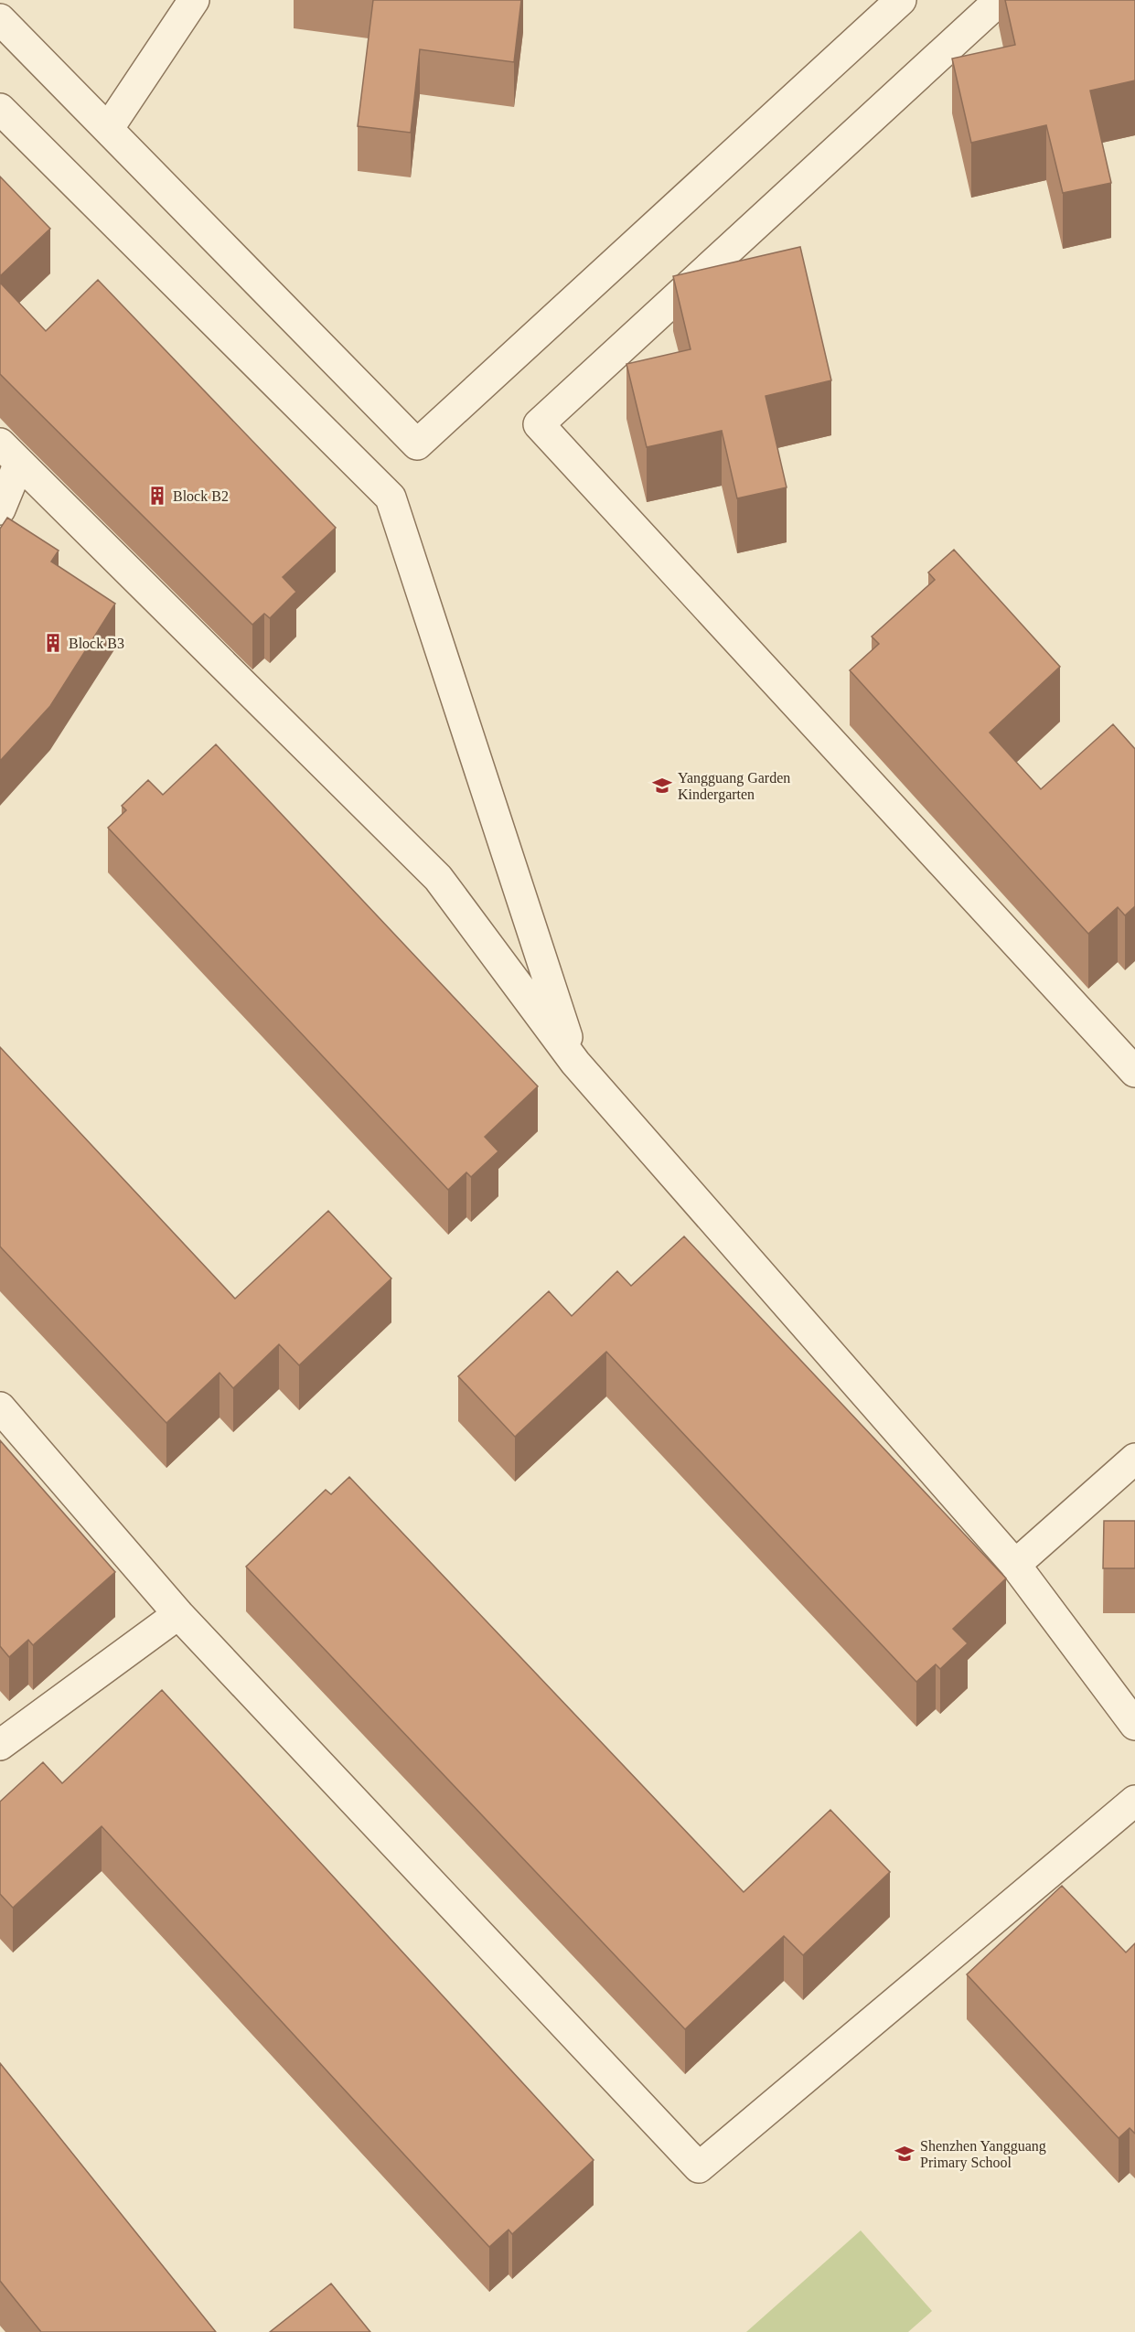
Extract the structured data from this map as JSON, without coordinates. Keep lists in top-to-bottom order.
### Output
{
  "places": {
    "building": ["Block B2", "Block B3"],
    "school or university": ["Yangguang Garden Kindergarten", "Shenzhen Yangguang Primary School"]
  }
}
